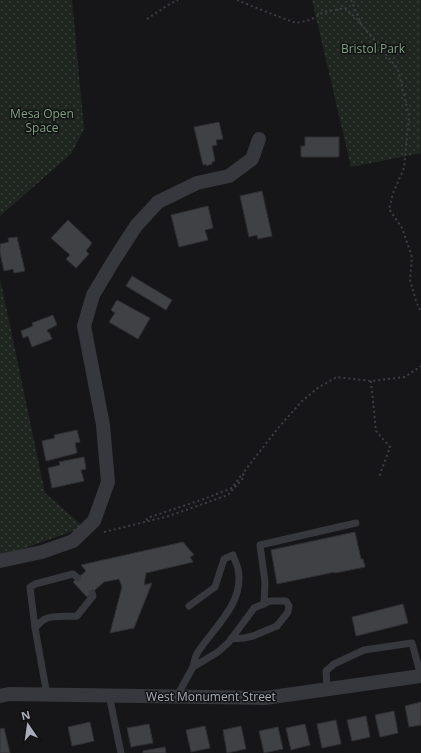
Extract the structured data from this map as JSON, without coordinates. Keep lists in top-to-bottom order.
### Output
{
  "streets": {
    "street": ["West Monument Street"]
  },
  "parks": ["Bristol Park", "Mesa Open Space"],
  "north": "top"
}
